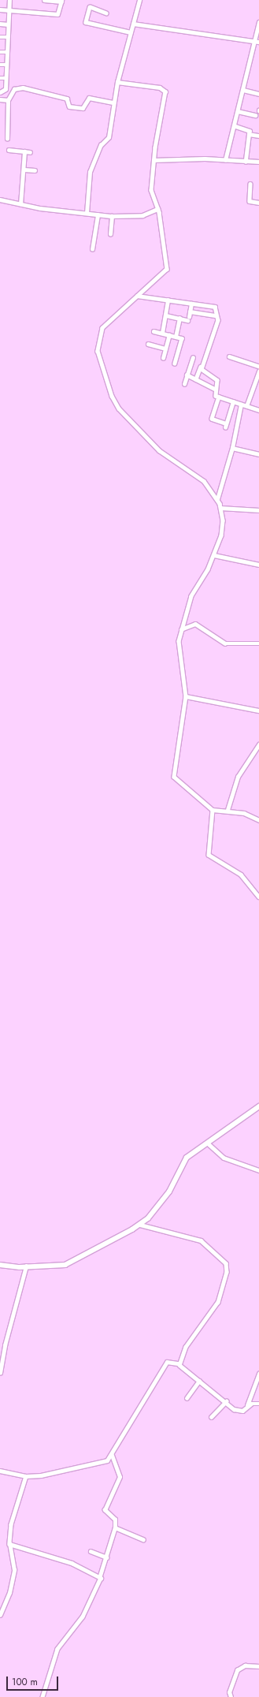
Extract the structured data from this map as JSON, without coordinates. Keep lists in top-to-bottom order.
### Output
{
  "scale_bar": "100 m"
}
